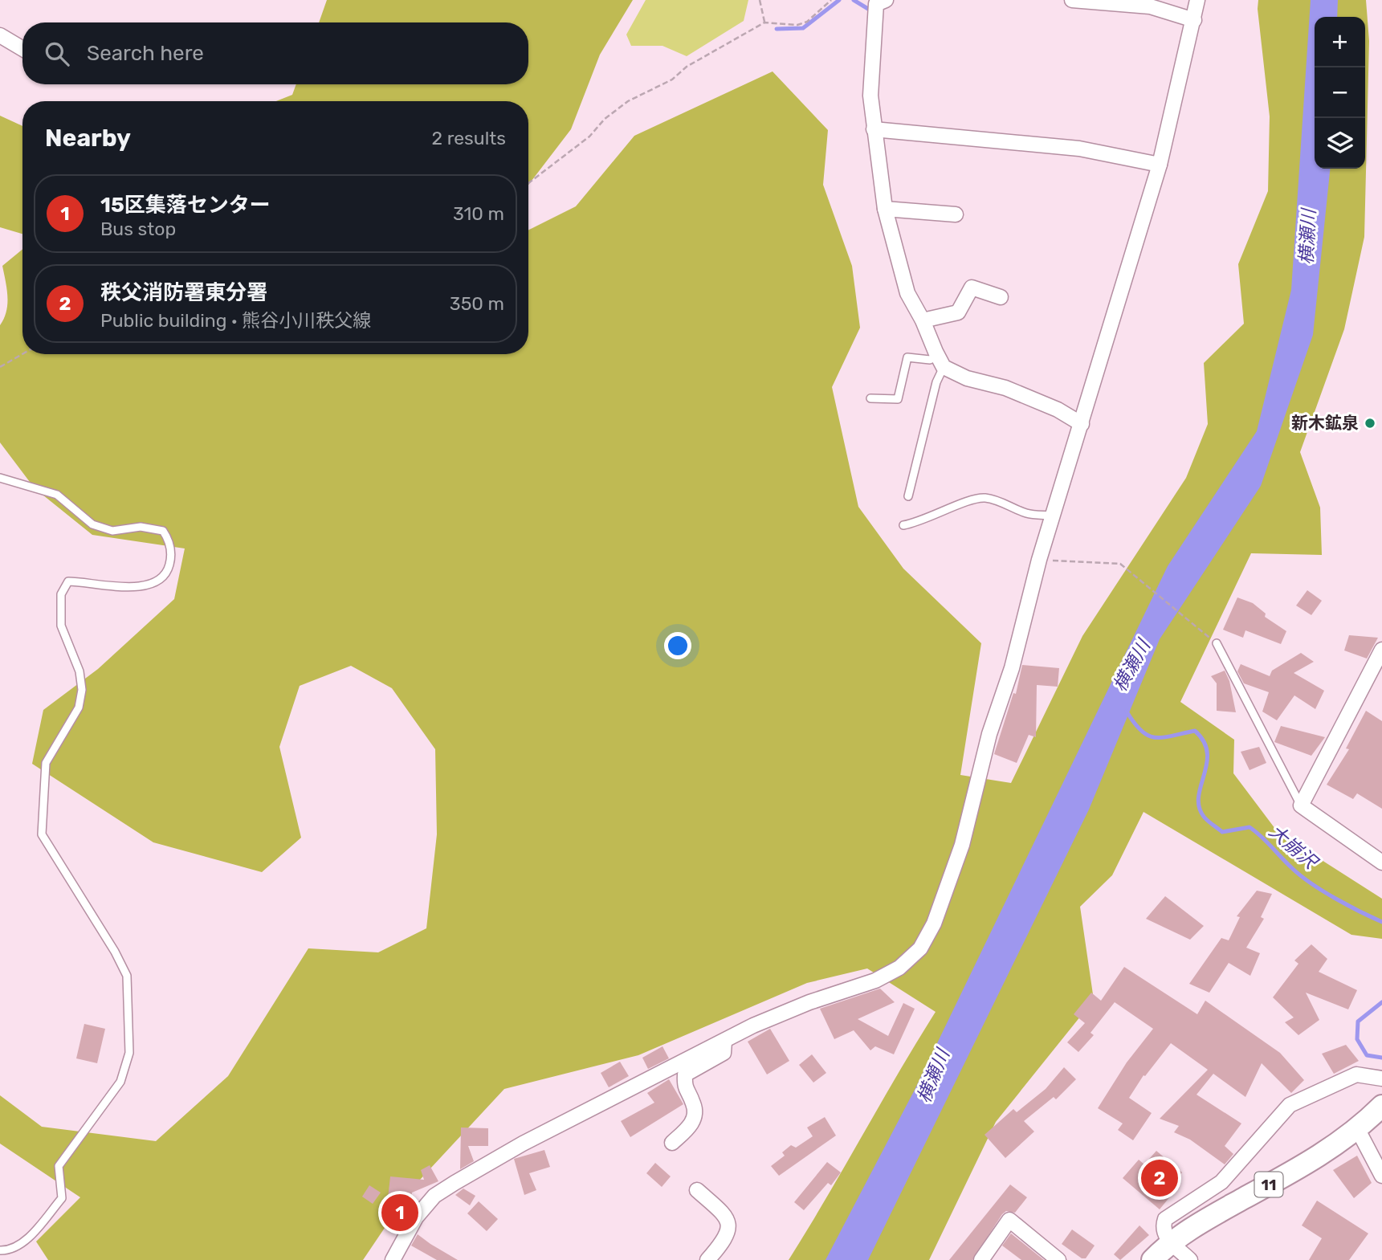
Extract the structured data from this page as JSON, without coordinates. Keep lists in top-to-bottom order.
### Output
{
  "streets": {
    "main road": ["11"]
  },
  "water": ["横瀬川", "大崩沢"],
  "places": ["新木鉱泉"],
  "page": {
    "map_buttons": ["+", "−"],
    "search": "Search here",
    "heading": ["Nearby", "2 results"],
    "list": [
      {
        "mark": "1",
        "name": "15区集落センター",
        "note": "Bus stop",
        "value": "310 m"
      },
      {
        "mark": "2",
        "name": "秩父消防署東分署",
        "note": "Public building · 熊谷小川秩父線",
        "value": "350 m"
      }
    ],
    "pins": ["2", "1"]
  }
}
